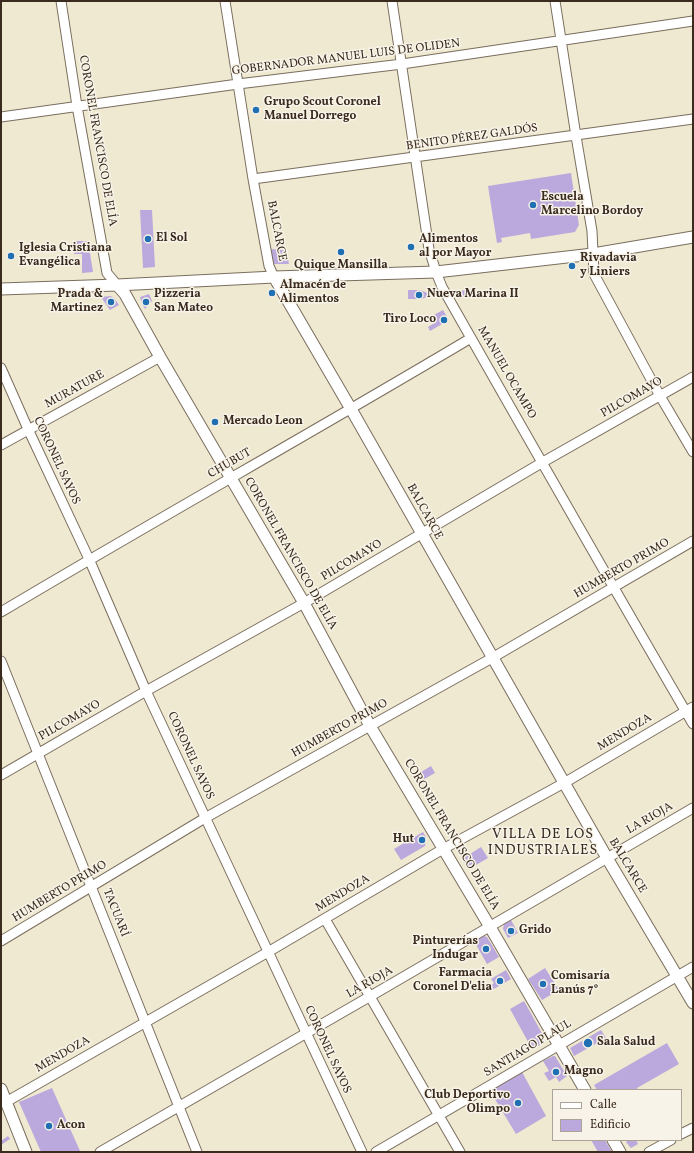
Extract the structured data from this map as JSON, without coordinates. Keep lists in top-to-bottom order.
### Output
{
  "streets": {
    "street": [
      "GOBERNADOR MANUEL LUIS DE OLIDEN",
      "BENITO PÉREZ GALDÓS",
      "CORONEL FRANCISCO DE ELÍA",
      "BALCARCE",
      "MANUEL OCAMPO",
      "MURATURE",
      "PILCOMAYO",
      "CORONEL SAYOS",
      "CHUBUT",
      "HUMBERTO PRIMO",
      "MENDOZA",
      "LA RIOJA",
      "TACUARÍ",
      "SANTIAGO PLAUL"
    ]
  },
  "crossings": [
    ["GOBERNADOR MANUEL LUIS DE OLIDEN", "CORONEL FRANCISCO DE ELÍA"],
    ["GOBERNADOR MANUEL LUIS DE OLIDEN", "BALCARCE"],
    ["GOBERNADOR MANUEL LUIS DE OLIDEN", "MANUEL OCAMPO"],
    ["BENITO PÉREZ GALDÓS", "BALCARCE"],
    ["BENITO PÉREZ GALDÓS", "MANUEL OCAMPO"],
    ["CORONEL FRANCISCO DE ELÍA", "MURATURE"],
    ["CORONEL FRANCISCO DE ELÍA", "PILCOMAYO"],
    ["CORONEL FRANCISCO DE ELÍA", "CHUBUT"],
    ["CORONEL FRANCISCO DE ELÍA", "HUMBERTO PRIMO"],
    ["CORONEL FRANCISCO DE ELÍA", "MENDOZA"],
    ["CORONEL FRANCISCO DE ELÍA", "LA RIOJA"],
    ["CORONEL FRANCISCO DE ELÍA", "SANTIAGO PLAUL"],
    ["BALCARCE", "PILCOMAYO"],
    ["BALCARCE", "CHUBUT"],
    ["BALCARCE", "HUMBERTO PRIMO"],
    ["BALCARCE", "MENDOZA"],
    ["BALCARCE", "LA RIOJA"],
    ["BALCARCE", "SANTIAGO PLAUL"],
    ["MANUEL OCAMPO", "PILCOMAYO"],
    ["MANUEL OCAMPO", "CHUBUT"],
    ["MANUEL OCAMPO", "HUMBERTO PRIMO"],
    ["MANUEL OCAMPO", "MENDOZA"],
    ["MURATURE", "CORONEL SAYOS"],
    ["PILCOMAYO", "CORONEL SAYOS"],
    ["PILCOMAYO", "TACUARÍ"],
    ["CORONEL SAYOS", "CHUBUT"],
    ["CORONEL SAYOS", "HUMBERTO PRIMO"],
    ["CORONEL SAYOS", "MENDOZA"],
    ["CORONEL SAYOS", "LA RIOJA"],
    ["HUMBERTO PRIMO", "TACUARÍ"],
    ["MENDOZA", "TACUARÍ"],
    ["LA RIOJA", "TACUARÍ"]
  ],
  "districts": ["VILLA DE LOS INDUSTRIALES"],
  "places": [
    "Grupo Scout Coronel Manuel Dorrego",
    "Escuela Marcelino Bordoy",
    "El Sol",
    "Alimentos al por Mayor",
    "Quique Mansilla",
    "Iglesia Cristiana Evangélica",
    "Rivadavia y Liniers",
    "Almacén de Alimentos",
    "Nueva Marina II",
    "Prada & Martinez",
    "Pizzeria San Mateo",
    "Tiro Loco",
    "Mercado Leon",
    "Hut",
    "Grido",
    "Pinturerías Indugar",
    "Farmacia Coronel D'elia",
    "Comisaría Lanús 7°",
    "Sala Salud",
    "Magno",
    "Club Deportivo Olimpo",
    "Acon"
  ],
  "legend": ["Calle", "Edificio"]
}
